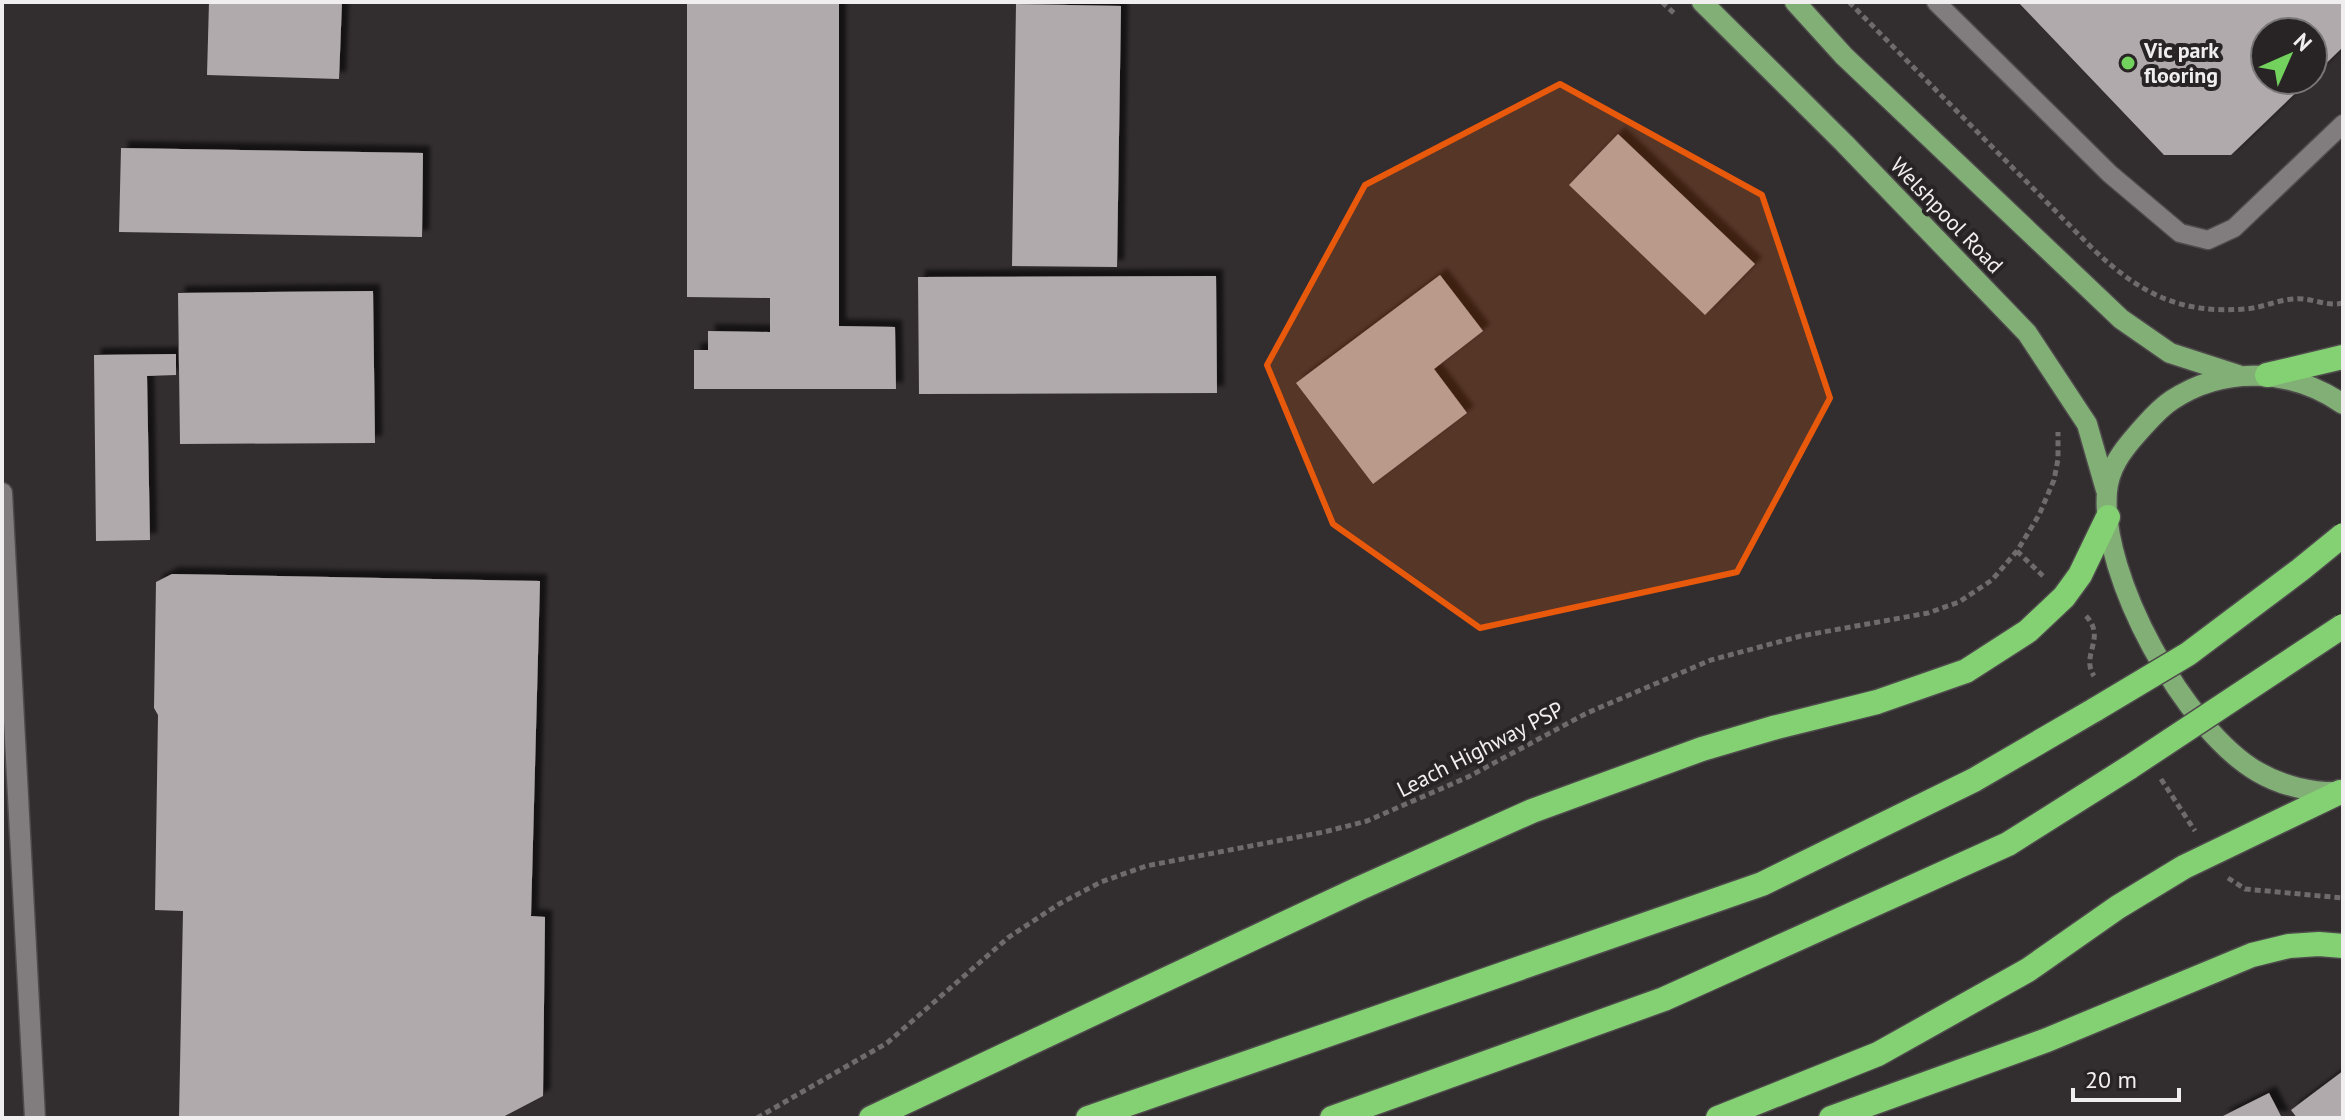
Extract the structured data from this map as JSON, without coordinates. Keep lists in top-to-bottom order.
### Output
{
  "streets": {
    "main road": ["Welshpool Road"],
    "path": ["Leach Highway PSP"]
  },
  "places": ["Vic park flooring"],
  "scale_bar": "20 m",
  "north": "top right"
}
